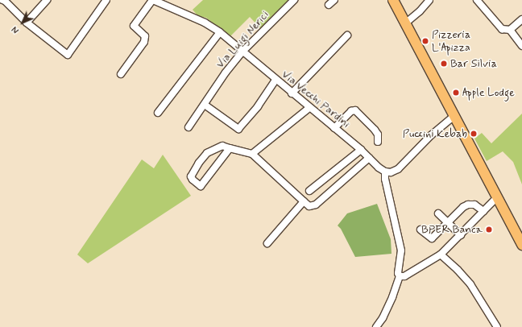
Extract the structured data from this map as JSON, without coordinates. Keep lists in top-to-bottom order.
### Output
{
  "streets": {
    "street": ["Via Luigi Nerici", "Via Vecchi Pardini"]
  },
  "crossings": [
    ["Via Luigi Nerici", "Via Vecchi Pardini"]
  ],
  "places": [
    "Pizzeria L'Apizza",
    "Bar Silvia",
    "Apple Lodge",
    "Puccini Kebab",
    "BPER Banca"
  ],
  "north": "bottom left"
}
